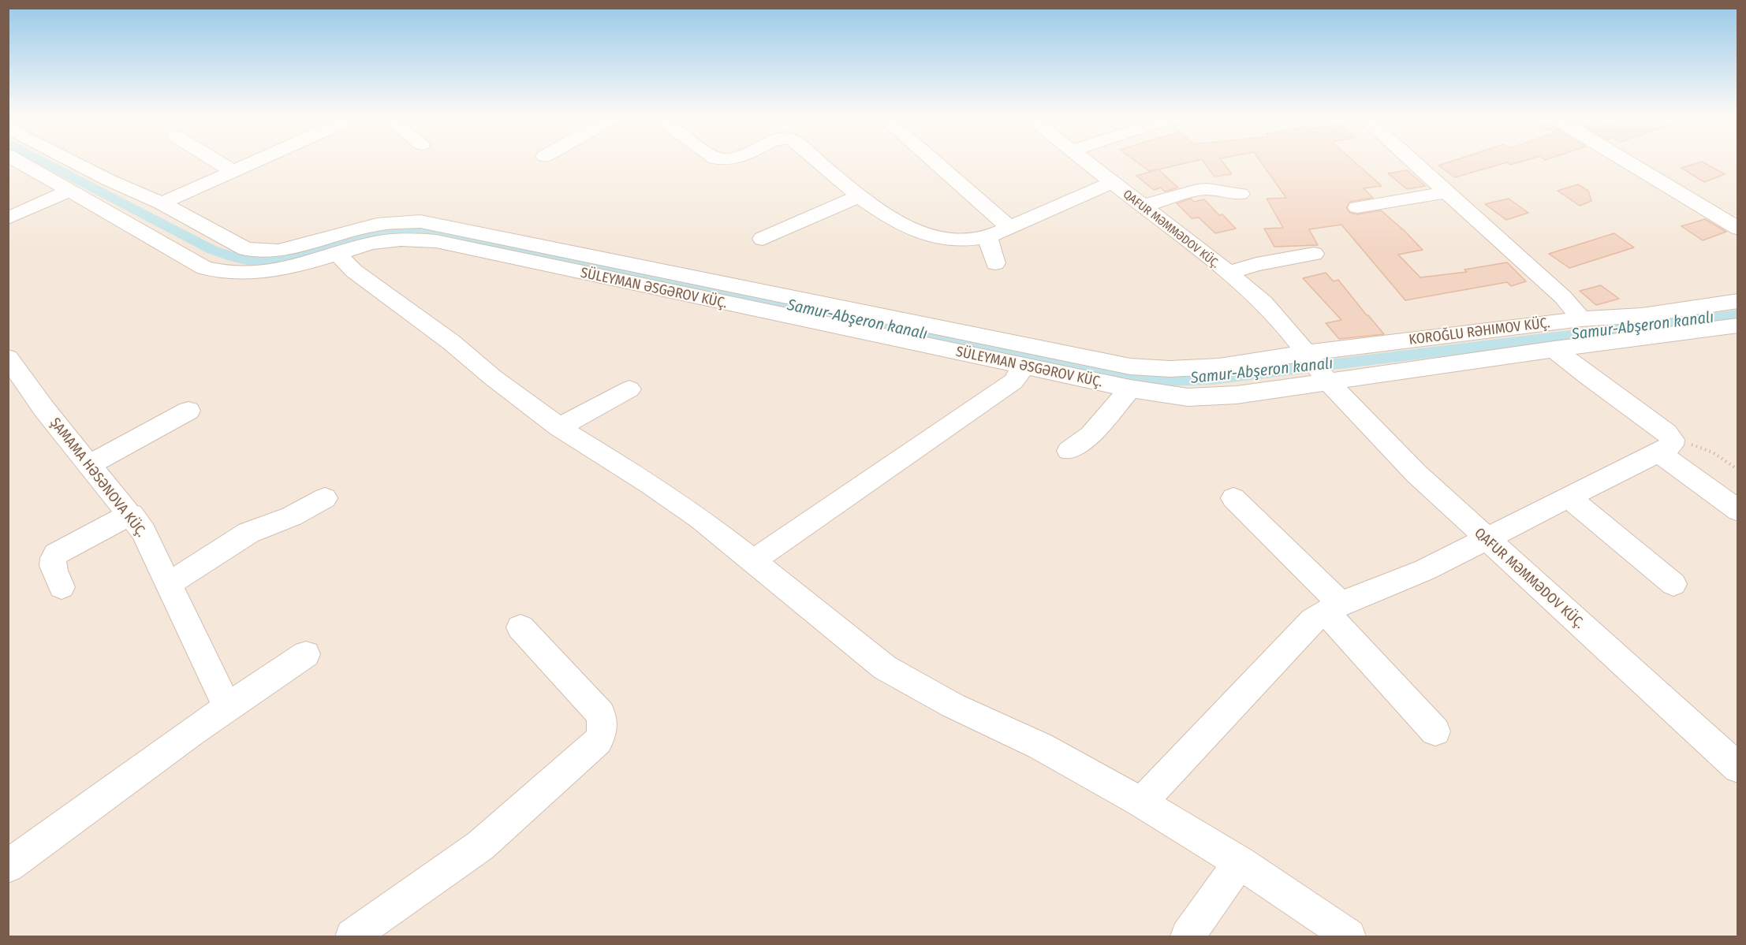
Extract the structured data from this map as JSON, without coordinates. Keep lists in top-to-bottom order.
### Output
{
  "streets": {
    "street": [
      "QAFUR MƏMMƏDOV KÜÇ.",
      "SÜLEYMAN ƏSGƏROV KÜÇ.",
      "KOROĞLU RƏHIMOV KÜÇ.",
      "ŞAMAMA HƏSƏNOVA KÜÇ."
    ]
  },
  "crossings": [
    ["QAFUR MƏMMƏDOV KÜÇ.", "SÜLEYMAN ƏSGƏROV KÜÇ."],
    ["QAFUR MƏMMƏDOV KÜÇ.", "KOROĞLU RƏHIMOV KÜÇ."],
    ["SÜLEYMAN ƏSGƏROV KÜÇ.", "KOROĞLU RƏHIMOV KÜÇ."]
  ],
  "water": ["Samur-Abşeron kanalı"]
}
